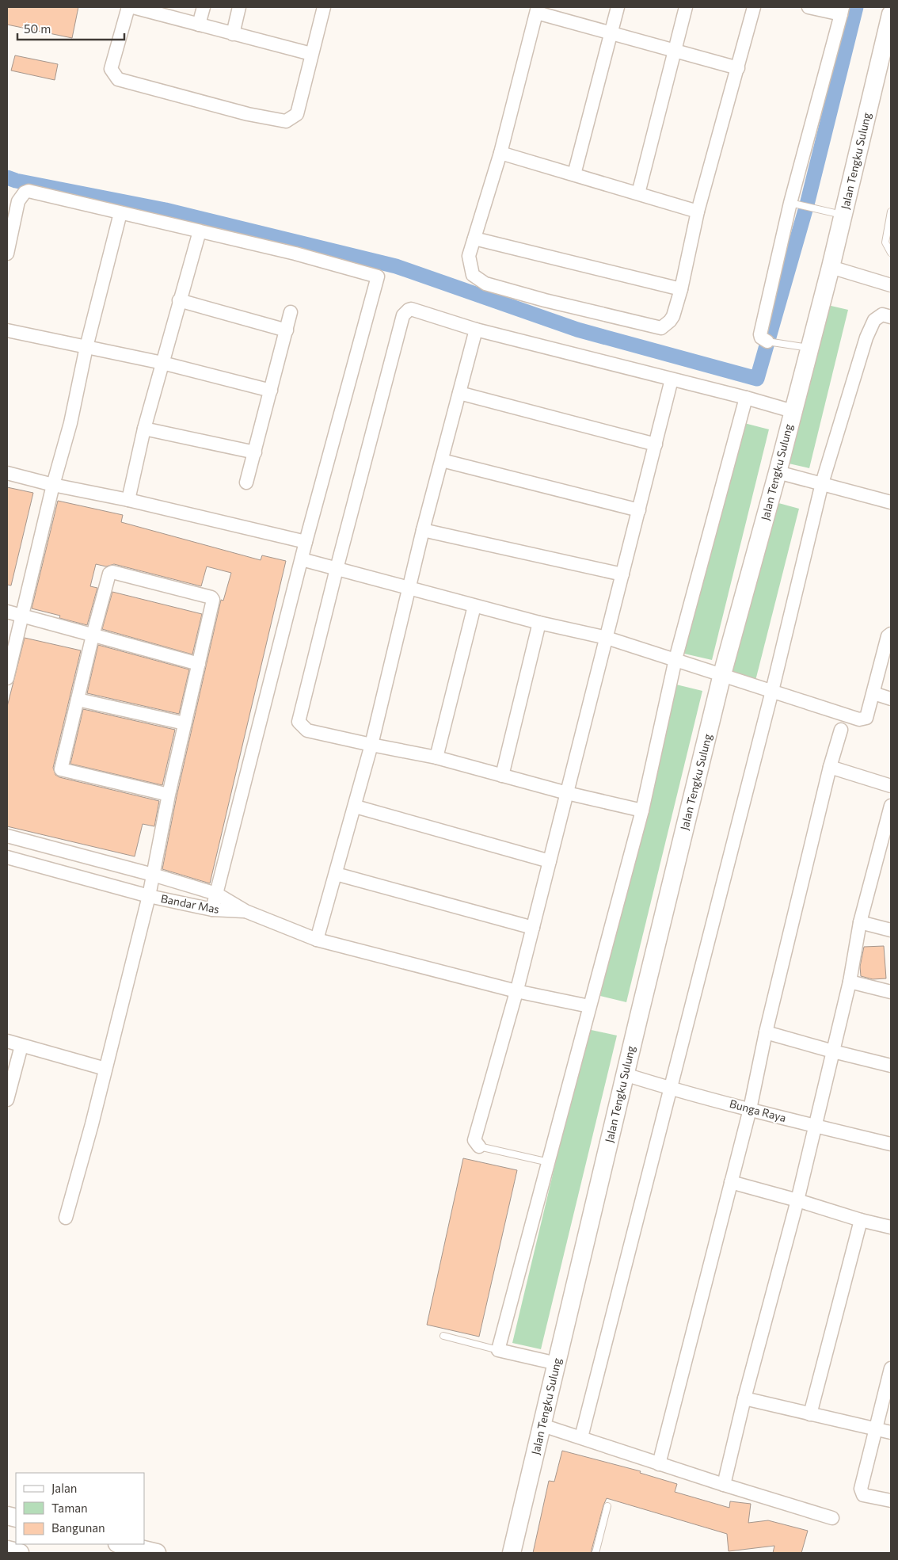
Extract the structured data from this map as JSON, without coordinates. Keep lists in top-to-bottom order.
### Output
{
  "streets": {
    "street": ["Jalan Tengku Sulung", "Bandar Mas", "Bunga Raya"]
  },
  "crossings": [
    ["Jalan Tengku Sulung", "Bunga Raya"]
  ],
  "legend": ["Jalan", "Taman", "Bangunan"],
  "scale_bar": "50 m"
}
